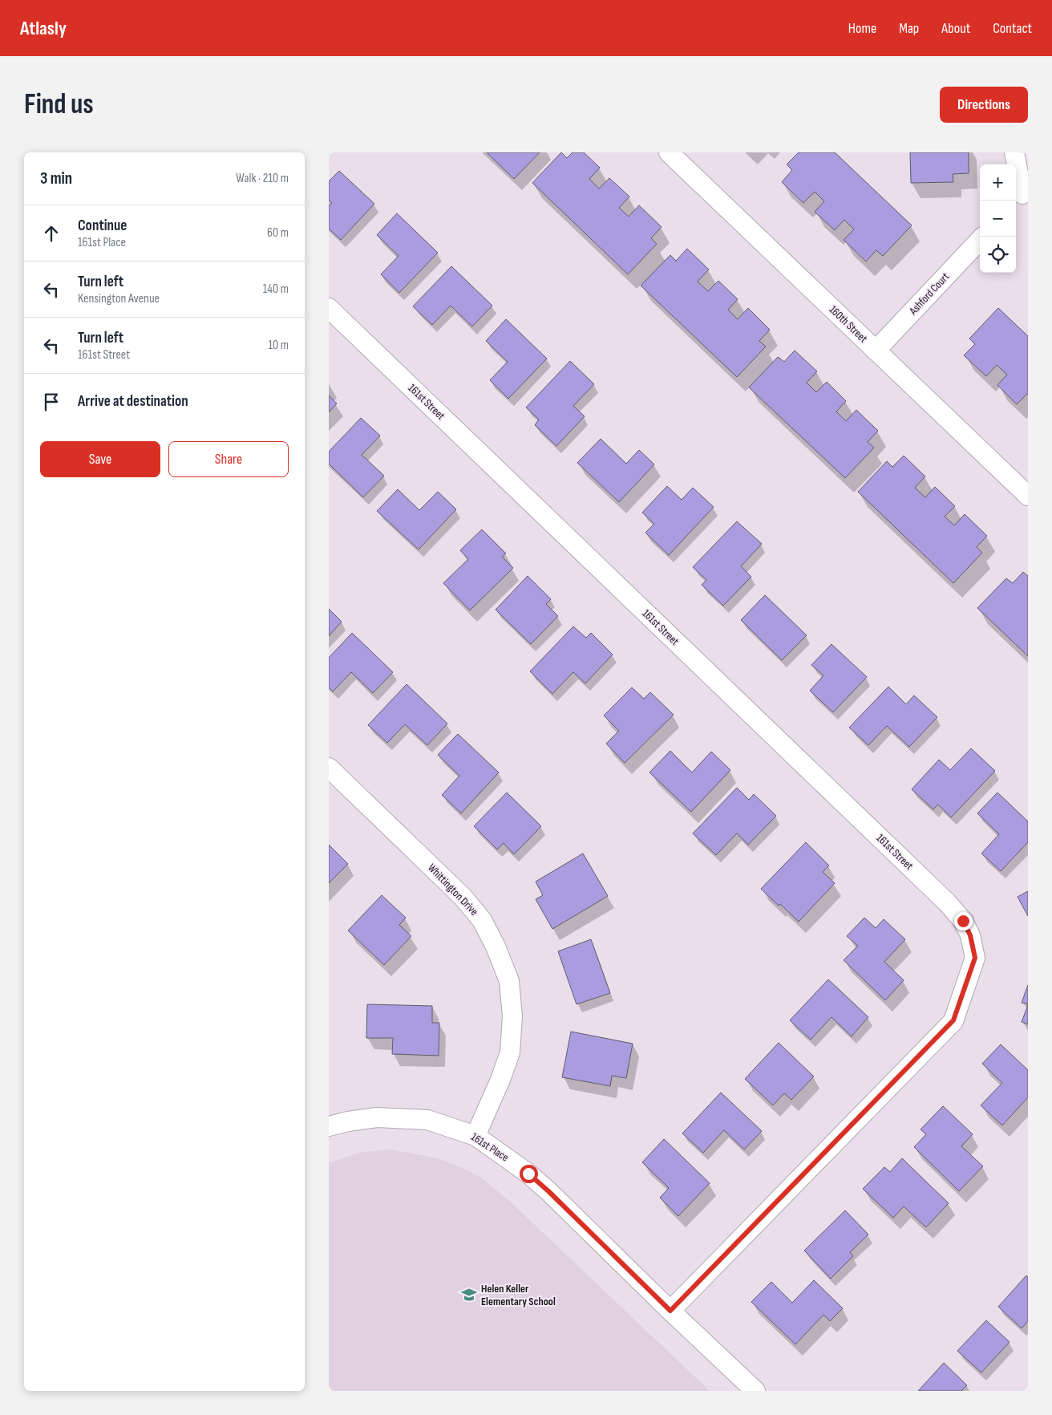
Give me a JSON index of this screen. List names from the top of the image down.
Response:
{
  "streets": {
    "street": [
      "Ashford Court",
      "160th Street",
      "161st Street",
      "Whittington Drive",
      "161st Place"
    ]
  },
  "crossings": [
    ["Ashford Court", "160th Street"],
    ["161st Street", "161st Place"],
    ["Whittington Drive", "161st Place"]
  ],
  "places": {
    "school or university": ["Helen Keller Elementary School"]
  },
  "page": {
    "header": "Atlasly",
    "nav": [
      "Home",
      "Map",
      "About",
      "Contact"
    ],
    "buttons": [
      "Directions",
      ["Save", "Share"]
    ],
    "title": "Find us",
    "heading": ["3 min", "Walk · 210 m"],
    "map_buttons": ["+", "−"],
    "list": [
      ["Continue", "161st Place", "60 m"],
      ["Turn left", "Kensington Avenue", "140 m"],
      ["Turn left", "161st Street", "10 m"],
      "Arrive at destination"
    ]
  }
}
